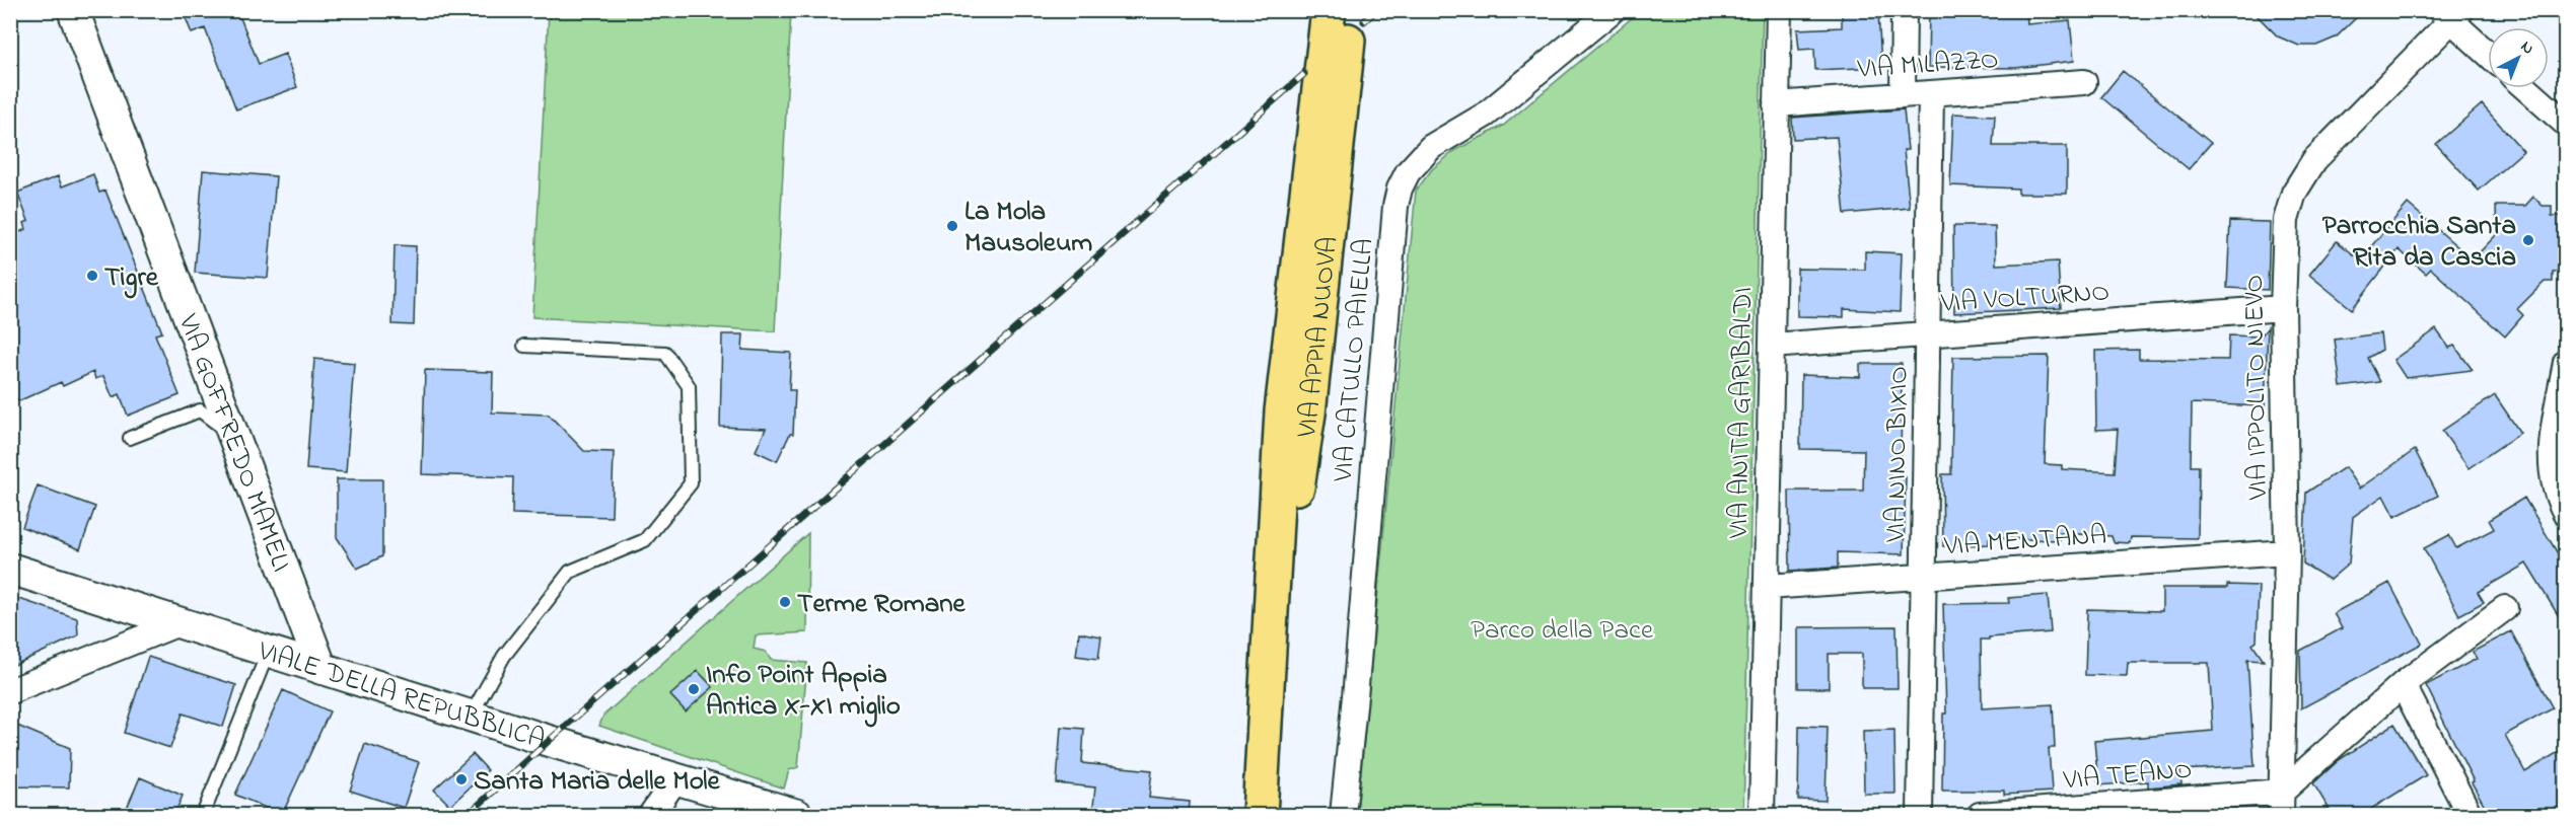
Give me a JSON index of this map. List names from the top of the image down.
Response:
{
  "streets": {
    "main road": ["VIA APPIA NUOVA"],
    "street": [
      "VIA MILAZZO",
      "VIA VOLTURNO",
      "VIA CATULLO PAIELLA",
      "VIA IPPOLITO NIEVO",
      "VIA ANITA GARIBALDI",
      "VIA GOFFREDO MAMELI",
      "VIA NINO BIXIO",
      "VIA MENTANA",
      "VIALE DELLA REPUBBLICA",
      "VIA TEANO"
    ]
  },
  "crossings": [
    ["VIA MILAZZO", "VIA ANITA GARIBALDI"],
    ["VIA MILAZZO", "VIA NINO BIXIO"],
    ["VIA VOLTURNO", "VIA IPPOLITO NIEVO"],
    ["VIA VOLTURNO", "VIA ANITA GARIBALDI"],
    ["VIA VOLTURNO", "VIA NINO BIXIO"],
    ["VIA IPPOLITO NIEVO", "VIA MENTANA"],
    ["VIA IPPOLITO NIEVO", "VIA TEANO"],
    ["VIA ANITA GARIBALDI", "VIA MENTANA"],
    ["VIA GOFFREDO MAMELI", "VIALE DELLA REPUBBLICA"],
    ["VIA NINO BIXIO", "VIA MENTANA"]
  ],
  "parks": ["Parco della Pace"],
  "places": [
    "La Mola Mausoleum",
    "Parrocchia Santa Rita da Cascia",
    "Tigre",
    "Terme Romane",
    "Info Point Appia Antica X-XI miglio",
    "Santa Maria delle Mole"
  ],
  "north": "top right"
}
